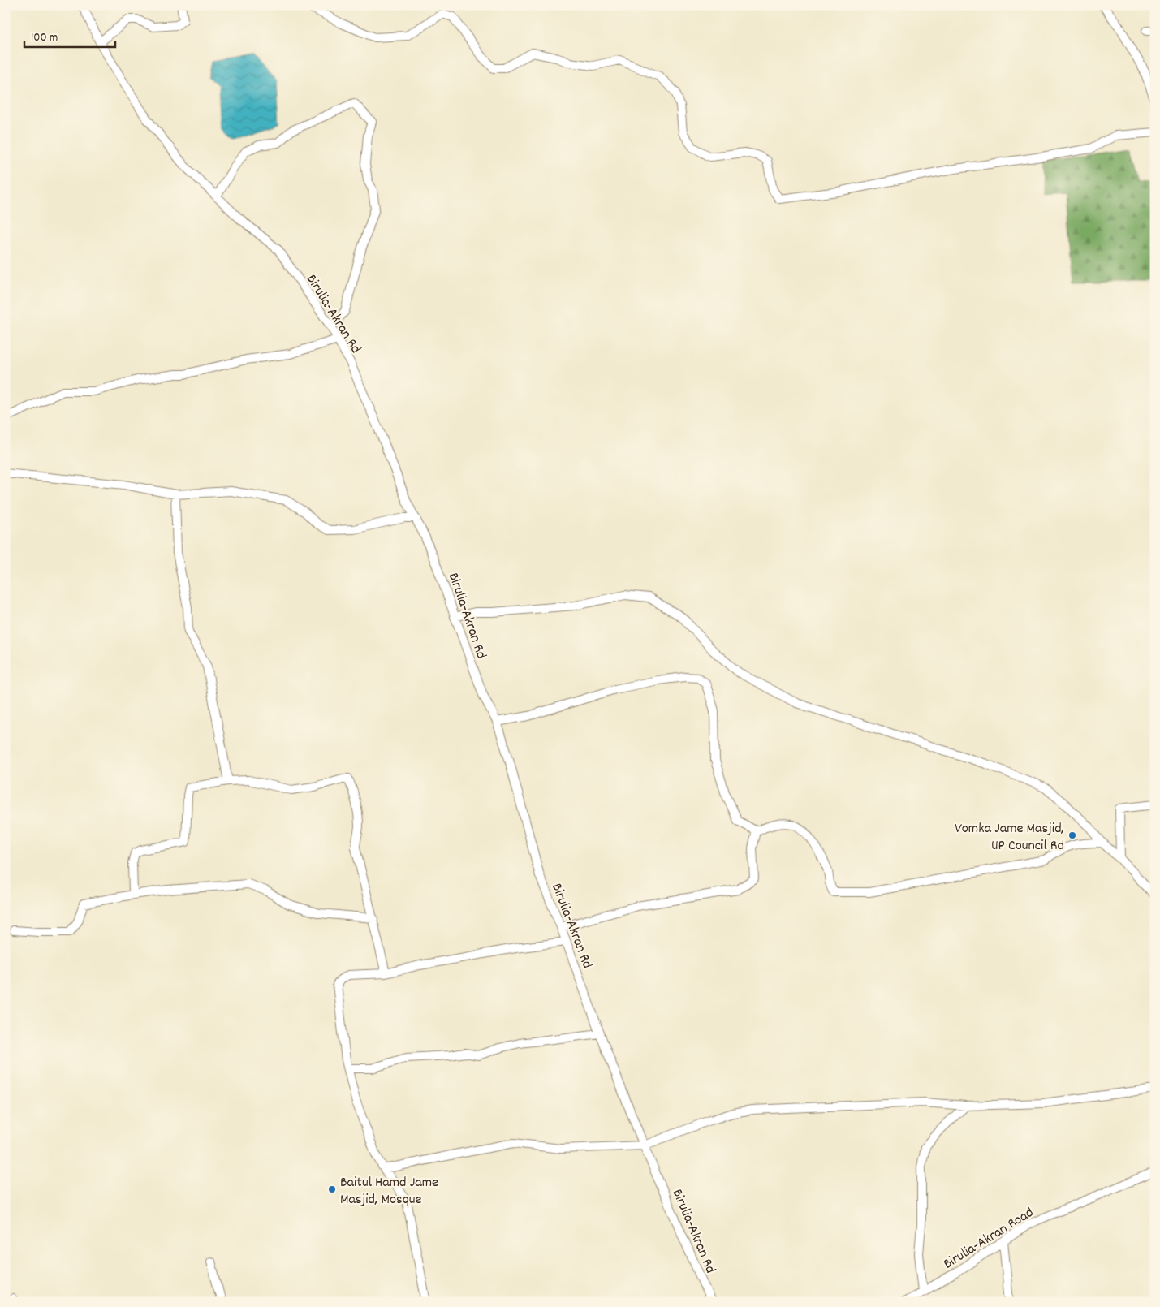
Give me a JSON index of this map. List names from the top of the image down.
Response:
{
  "streets": {
    "street": ["Birulia-Akran Rd", "Birulia-Akran Road"]
  },
  "places": ["Vomka Jame Masjid, UP Council Rd", "Baitul Hamd Jame Masjid, Mosque"],
  "scale_bar": "100 m"
}
